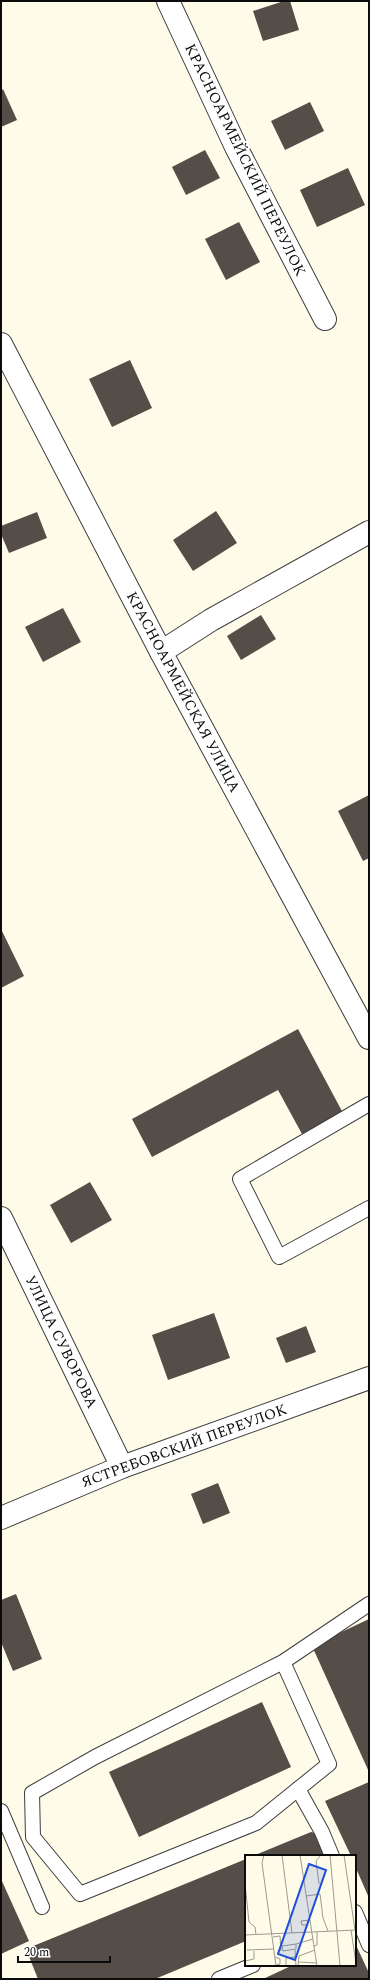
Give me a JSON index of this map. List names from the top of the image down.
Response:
{
  "streets": {
    "street": [
      "КРАСНОАРМЕЙСКИЙ ПЕРЕУЛОК",
      "КРАСНОАРМЕЙСКАЯ УЛИЦА",
      "УЛИЦА СУВОРОВА",
      "ЯСТРЕБОВСКИЙ ПЕРЕУЛОК"
    ]
  },
  "crossings": [
    ["УЛИЦА СУВОРОВА", "ЯСТРЕБОВСКИЙ ПЕРЕУЛОК"]
  ],
  "scale_bar": "20 m"
}
